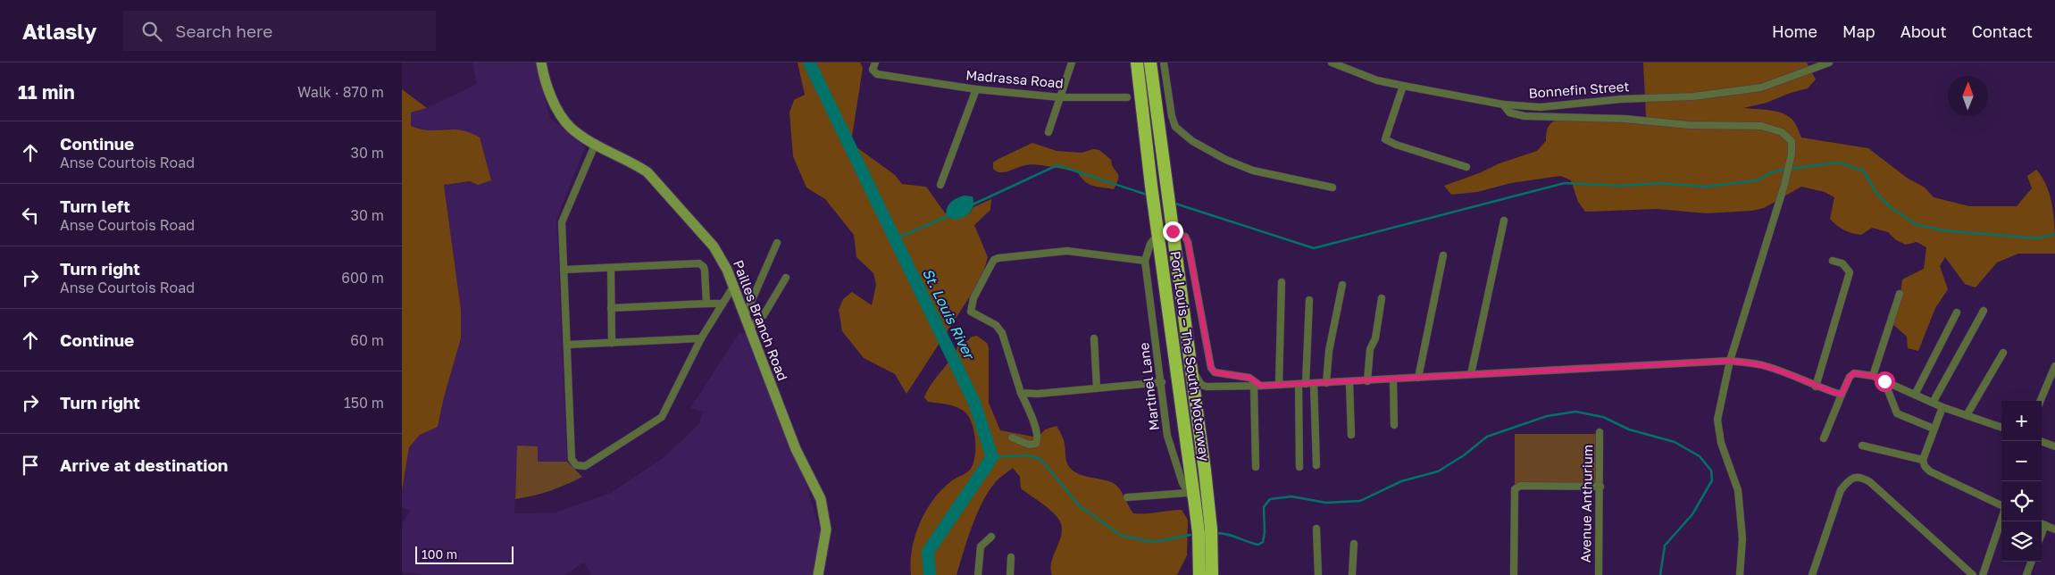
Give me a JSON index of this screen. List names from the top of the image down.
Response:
{
  "streets": {
    "highway": ["Port Louis – The South Motorway"],
    "main road": ["Pailles Branch Road"],
    "street": [
      "Madrassa Road",
      "Bonnefin Street",
      "Martinel Lane",
      "Avenue Anthurium"
    ]
  },
  "crossings": [
    ["Port Louis – The South Motorway", "Martinel Lane"]
  ],
  "water": ["St. Louis River"],
  "scale_bar": "100 m",
  "north": "top",
  "page": {
    "header": "Atlasly",
    "search": "Search here",
    "nav": [
      "Home",
      "Map",
      "About",
      "Contact"
    ],
    "heading": ["11 min", "Walk · 870 m"],
    "list": [
      ["Continue", "Anse Courtois Road", "30 m"],
      ["Turn left", "Anse Courtois Road", "30 m"],
      ["Turn right", "Anse Courtois Road", "600 m"],
      ["Continue", "60 m"],
      ["Turn right", "150 m"],
      "Arrive at destination"
    ],
    "map_buttons": ["+", "−"],
    "scale": "100 m"
  }
}
